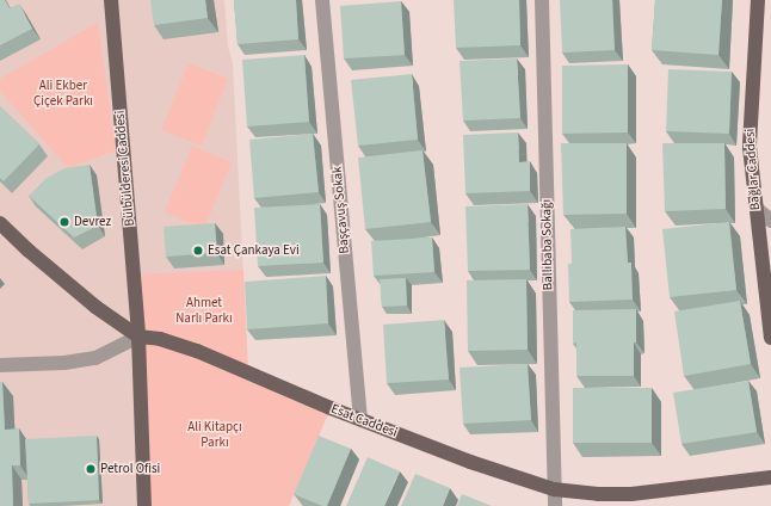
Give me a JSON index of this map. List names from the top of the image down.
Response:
{
  "streets": {
    "main road": ["Bülbülderesi Caddesi", "Bağlar Caddesi", "Esat Caddesi"],
    "street": ["Başçavuş Sokak", "Ballıbaba Sokağı"]
  },
  "crossings": [
    ["Bülbülderesi Caddesi", "Esat Caddesi"],
    ["Başçavuş Sokak", "Esat Caddesi"],
    ["Ballıbaba Sokağı", "Esat Caddesi"]
  ],
  "parks": ["Ali Ekber Çiçek Parkı", "Ahmet Narlı Parkı", "Ali Kitapçı Parkı"],
  "places": ["Devrez", "Esat Çankaya Evi", "Petrol Ofisi"]
}
